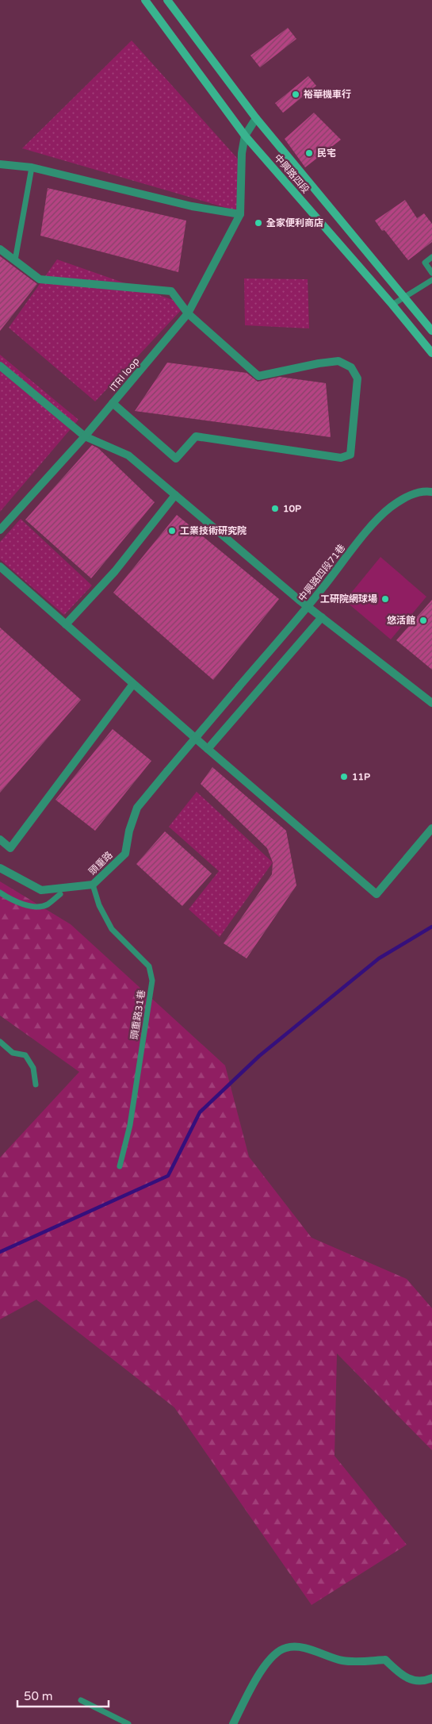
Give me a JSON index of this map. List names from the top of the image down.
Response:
{
  "streets": {
    "main road": ["中興路四段"],
    "street": ["ITRI loop", "中興路四段71巷", "頭重路"],
    "lane": ["頭重路31巷"]
  },
  "crossings": [
    ["中興路四段", "ITRI loop"],
    ["中興路四段71巷", "頭重路"],
    ["頭重路", "頭重路31巷"]
  ],
  "places": [
    "裕華機車行",
    "民宅",
    "全家便利商店",
    "10P",
    "工業技術研究院",
    "工研院網球場",
    "悠活館",
    "11P"
  ],
  "scale_bar": "50 m"
}
